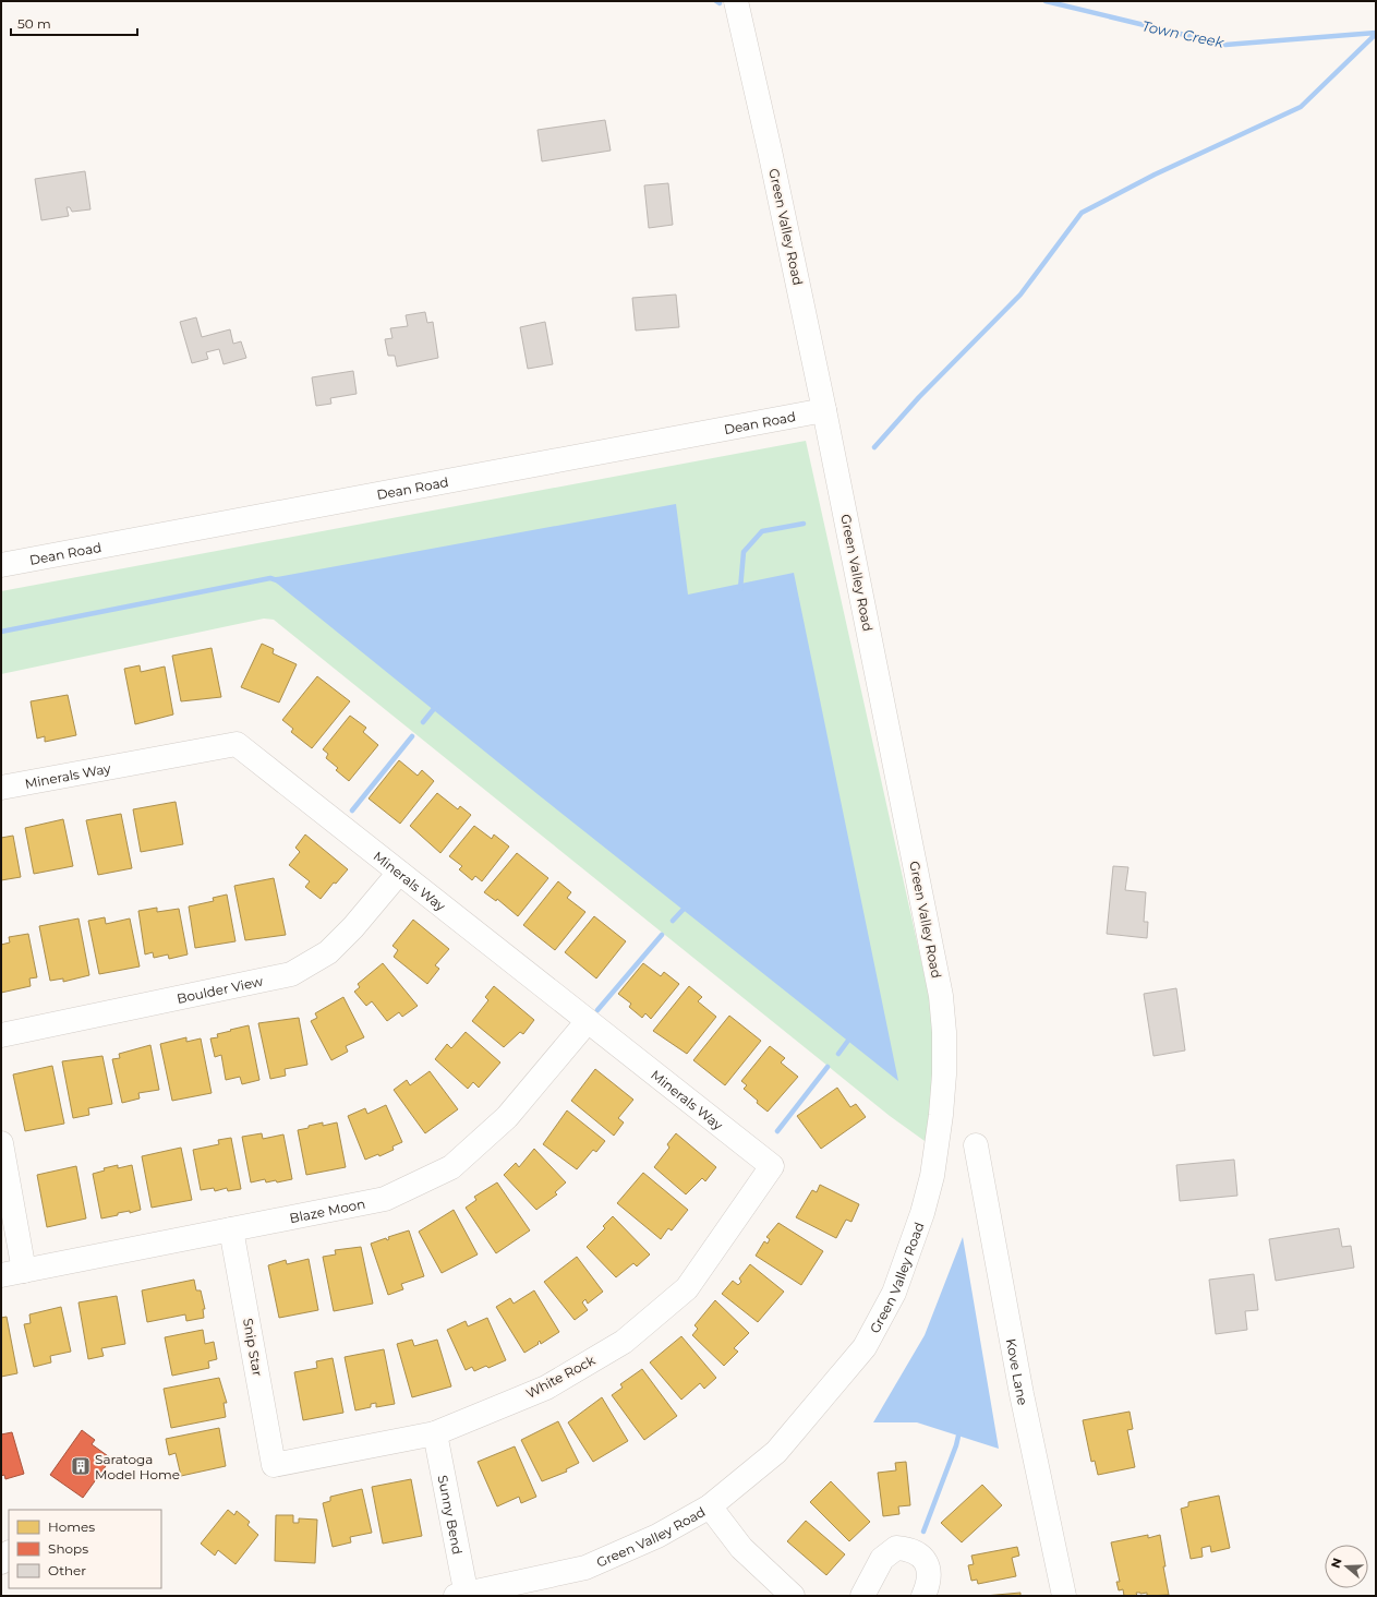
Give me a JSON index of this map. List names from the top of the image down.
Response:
{
  "streets": {
    "street": [
      "Green Valley Road",
      "Dean Road",
      "Minerals Way",
      "Boulder View",
      "Blaze Moon",
      "Snip Star",
      "Kove Lane",
      "White Rock",
      "Sunny Bend"
    ]
  },
  "crossings": [
    ["Green Valley Road", "Dean Road"],
    ["Green Valley Road", "Sunny Bend"],
    ["Minerals Way", "Boulder View"],
    ["Minerals Way", "Blaze Moon"],
    ["Minerals Way", "White Rock"],
    ["Blaze Moon", "Snip Star"],
    ["Snip Star", "White Rock"],
    ["White Rock", "Sunny Bend"]
  ],
  "water": ["Town Creek"],
  "places": {
    "building": ["Saratoga Model Home"]
  },
  "legend": ["Homes", "Shops", "Other"],
  "scale_bar": "50 m",
  "north": "left"
}
